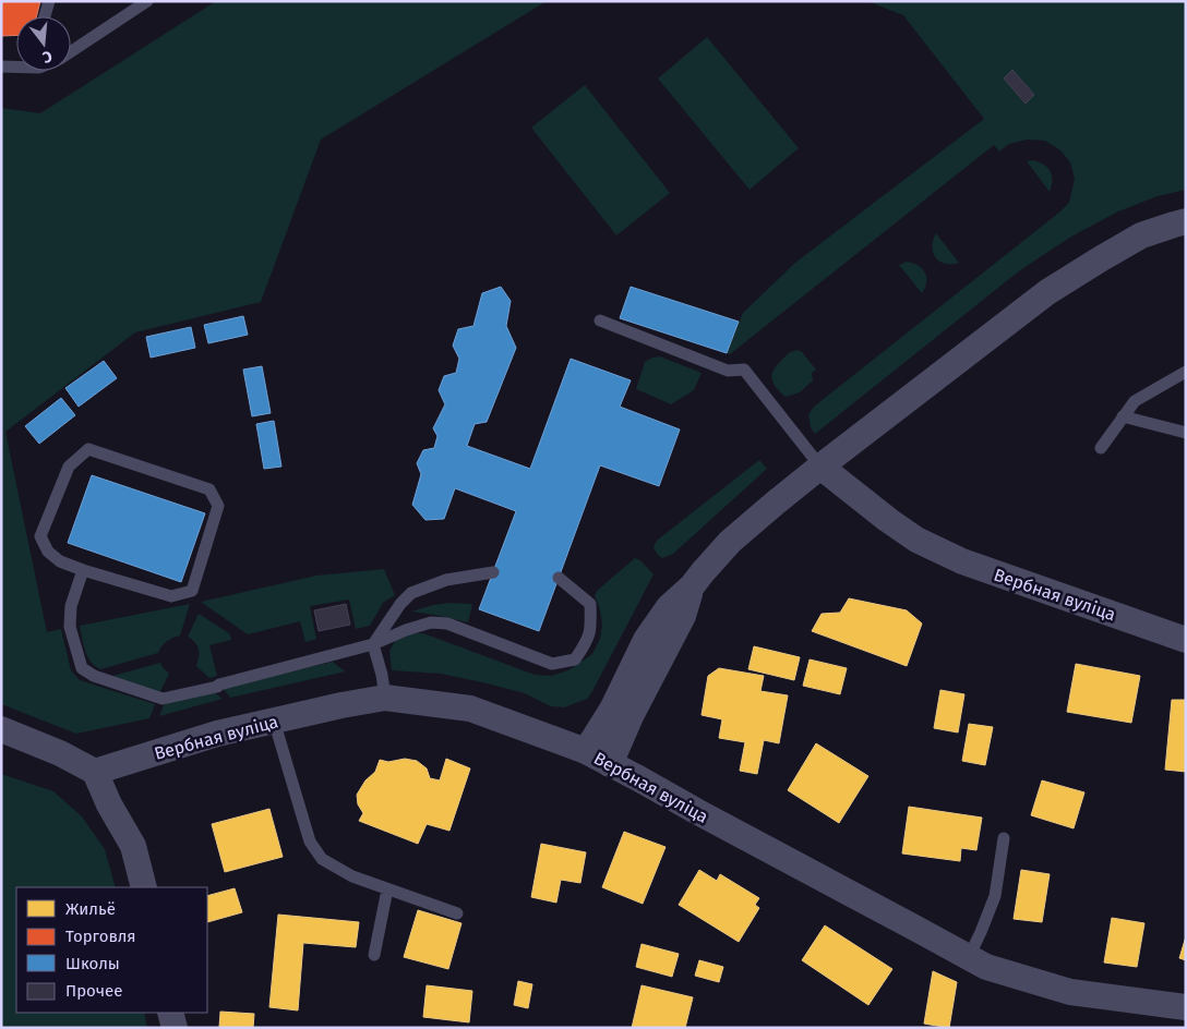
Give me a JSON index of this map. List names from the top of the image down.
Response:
{
  "streets": {
    "street": ["Вербная вуліца"]
  },
  "legend": [
    "Жильё",
    "Торговля",
    "Школы",
    "Прочее"
  ],
  "north": "bottom"
}
